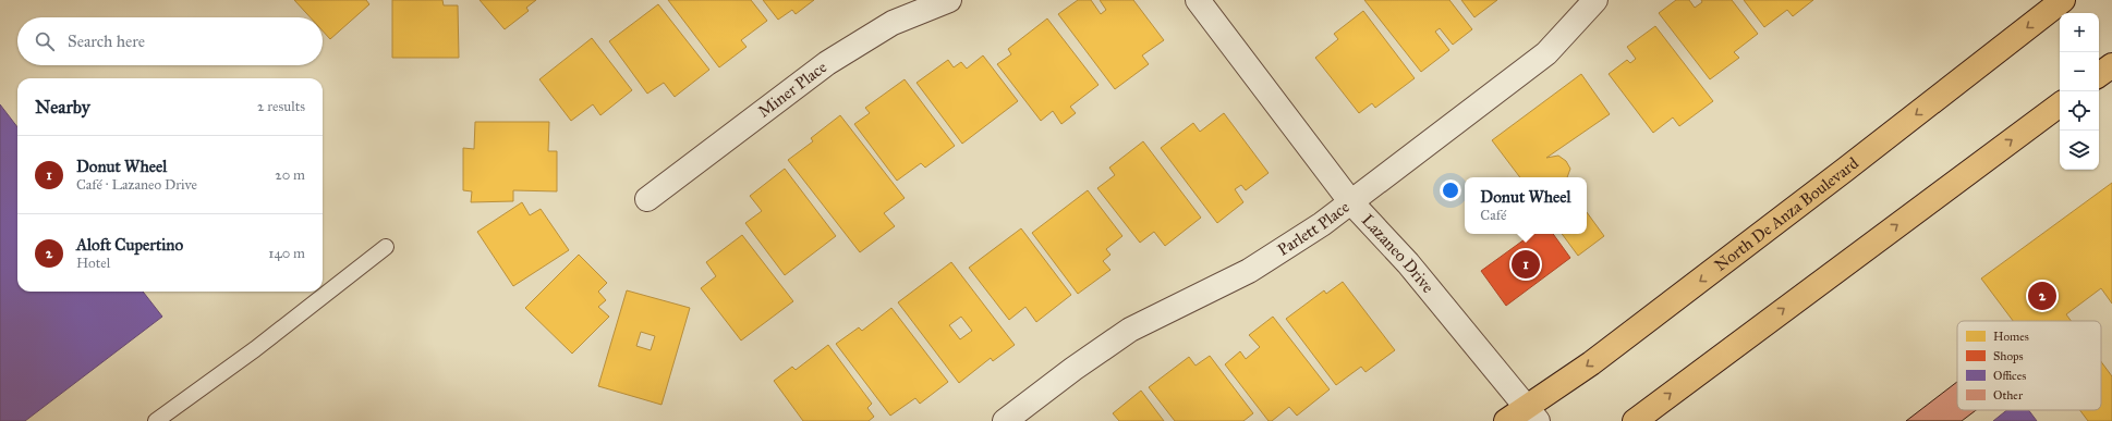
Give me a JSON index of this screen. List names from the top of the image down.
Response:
{
  "streets": {
    "main road": ["North De Anza Boulevard"],
    "street": ["Miner Place", "Parlett Place", "Lazaneo Drive"]
  },
  "crossings": [
    ["North De Anza Boulevard", "Lazaneo Drive"],
    ["Parlett Place", "Lazaneo Drive"]
  ],
  "legend": [
    "Homes",
    "Shops",
    "Offices",
    "Other"
  ],
  "page": {
    "map_buttons": ["+", "−"],
    "search": "Search here",
    "heading": ["Nearby", "2 results"],
    "list": [
      {
        "mark": "1",
        "name": "Donut Wheel",
        "note": "Café · Lazaneo Drive",
        "value": "20 m"
      },
      {
        "mark": "2",
        "name": "Aloft Cupertino",
        "note": "Hotel",
        "value": "140 m"
      }
    ],
    "popup": ["Donut Wheel", "Café"],
    "pins": ["1", "2"]
  }
}
